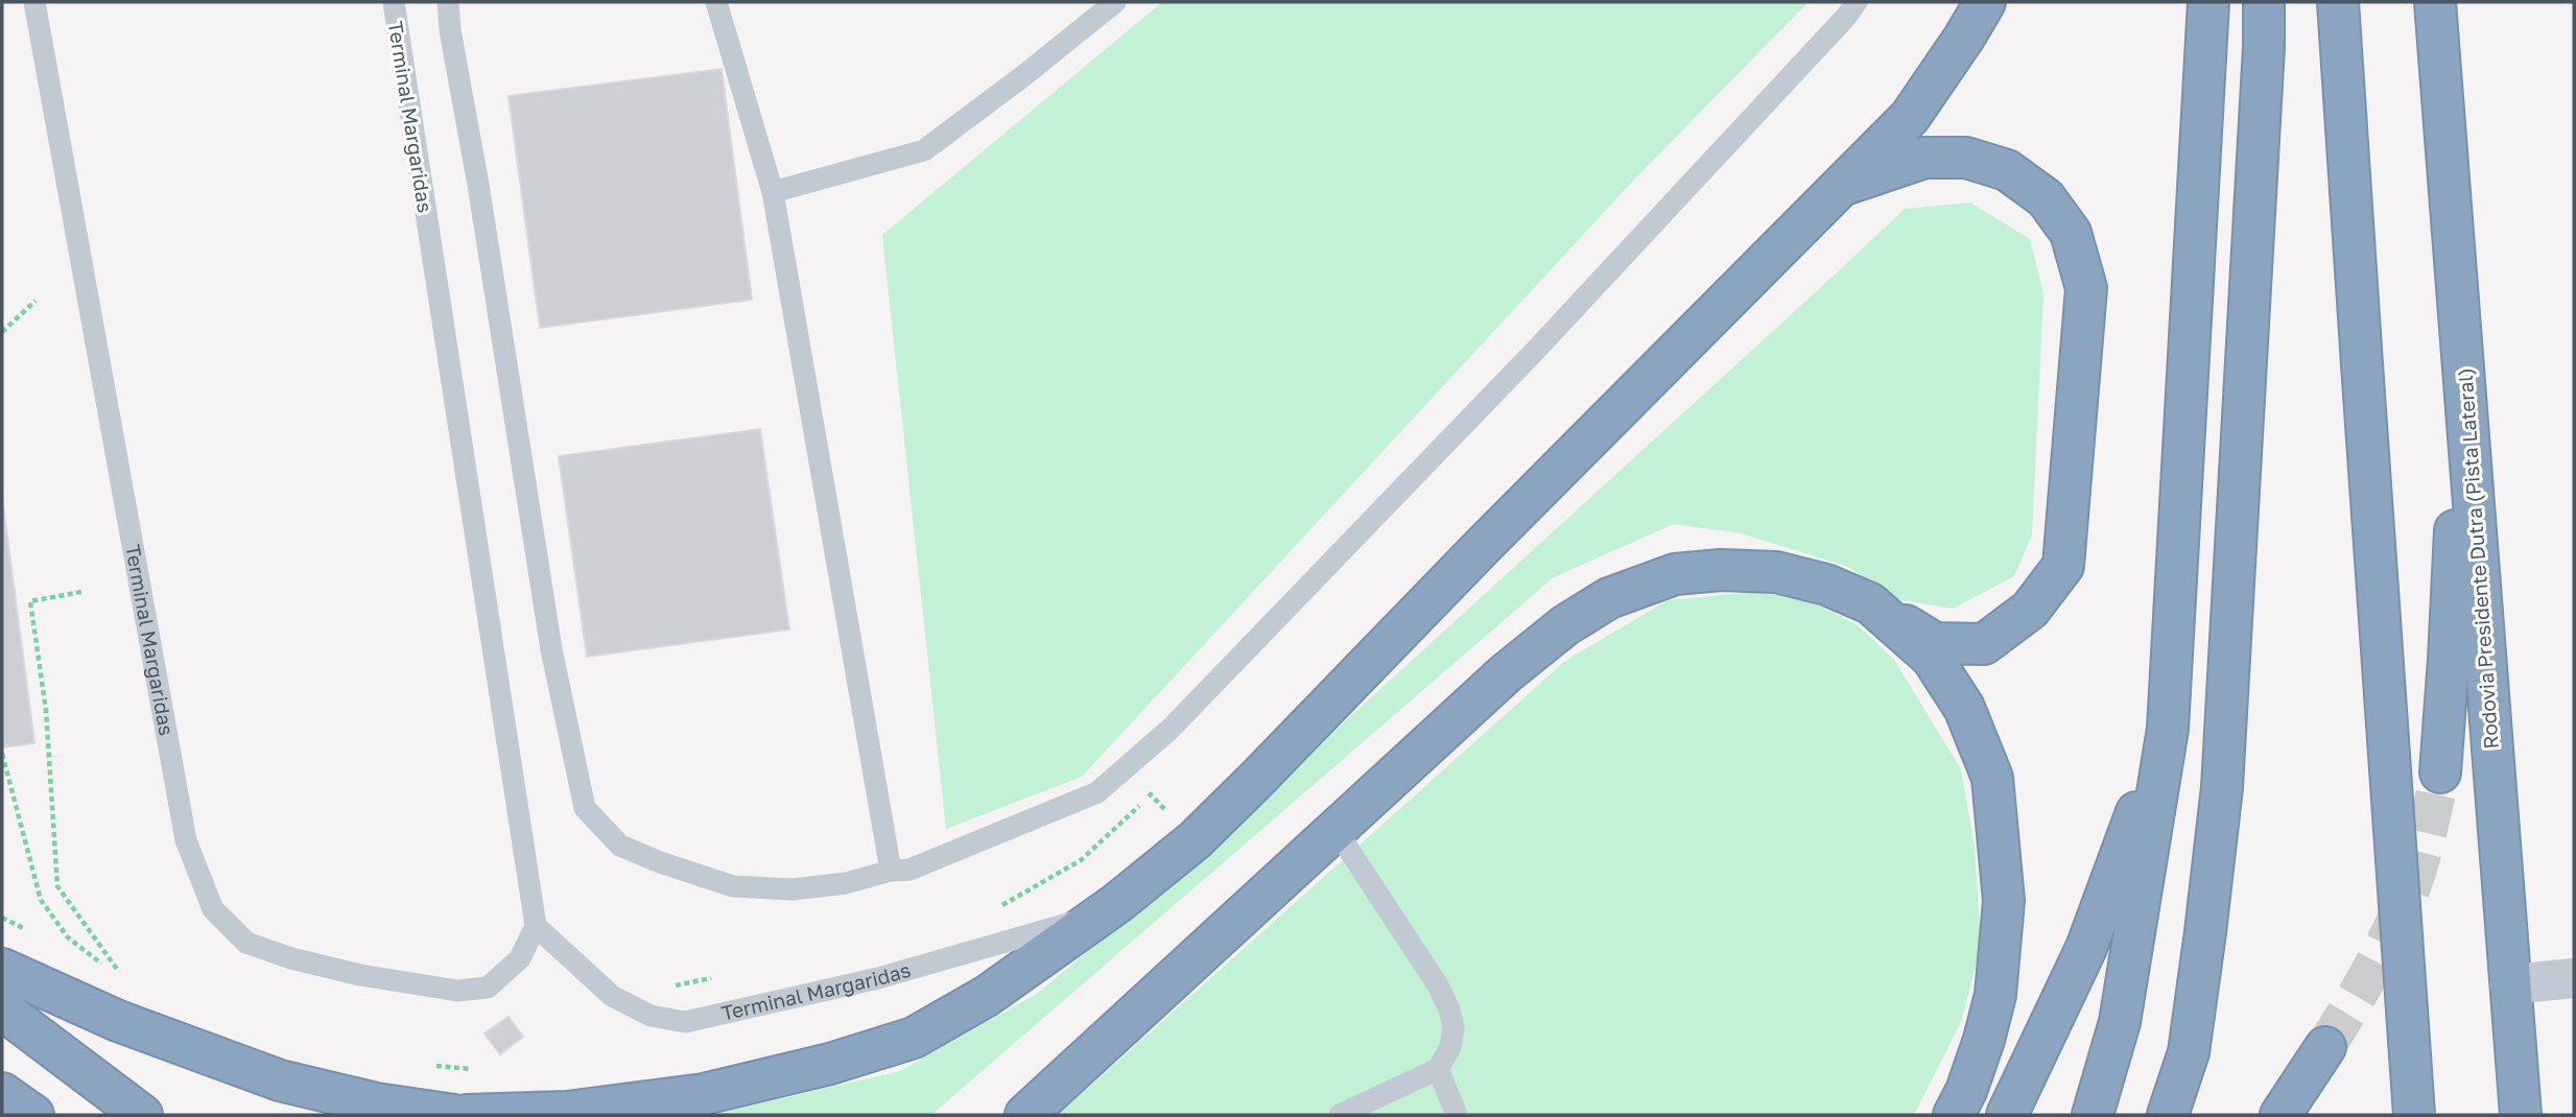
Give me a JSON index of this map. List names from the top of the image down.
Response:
{
  "streets": {
    "highway": ["Rodovia Presidente Dutra (Pista Lateral)"],
    "lane": ["Terminal Margaridas"]
  }
}
